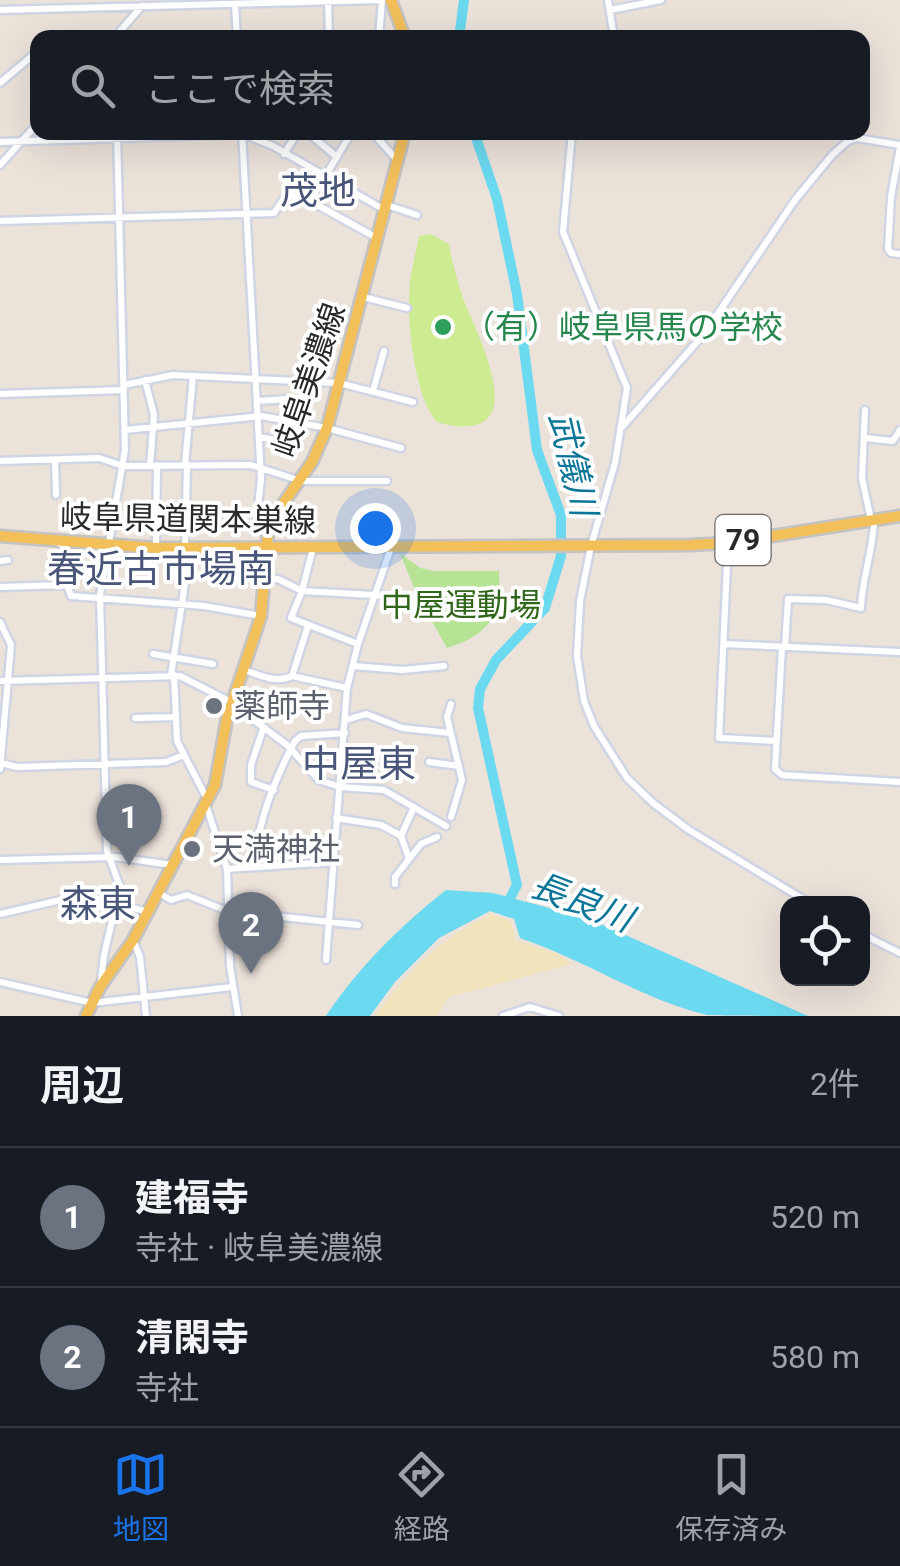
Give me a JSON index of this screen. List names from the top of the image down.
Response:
{
  "streets": {
    "main road": ["岐阜美濃線", "岐阜県道関本巣線", "79"]
  },
  "crossings": [
    ["岐阜美濃線", "岐阜県道関本巣線"],
    ["岐阜県道関本巣線", "79"]
  ],
  "districts": [
    "茂地",
    "春近古市場南",
    "中屋東",
    "森東"
  ],
  "water": ["武儀川", "長良川"],
  "parks": ["中屋運動場"],
  "places": ["（有）岐阜県馬の学校", "薬師寺", "天満神社"],
  "page": {
    "search": "ここで検索",
    "pins": ["1", "2"],
    "heading": ["周辺", "2件"],
    "list": [
      {
        "mark": "1",
        "name": "建福寺",
        "note": "寺社 · 岐阜美濃線",
        "value": "520 m"
      },
      {
        "mark": "2",
        "name": "清閑寺",
        "note": "寺社",
        "value": "580 m"
      }
    ],
    "nav": ["地図", "経路", "保存済み"]
  }
}
